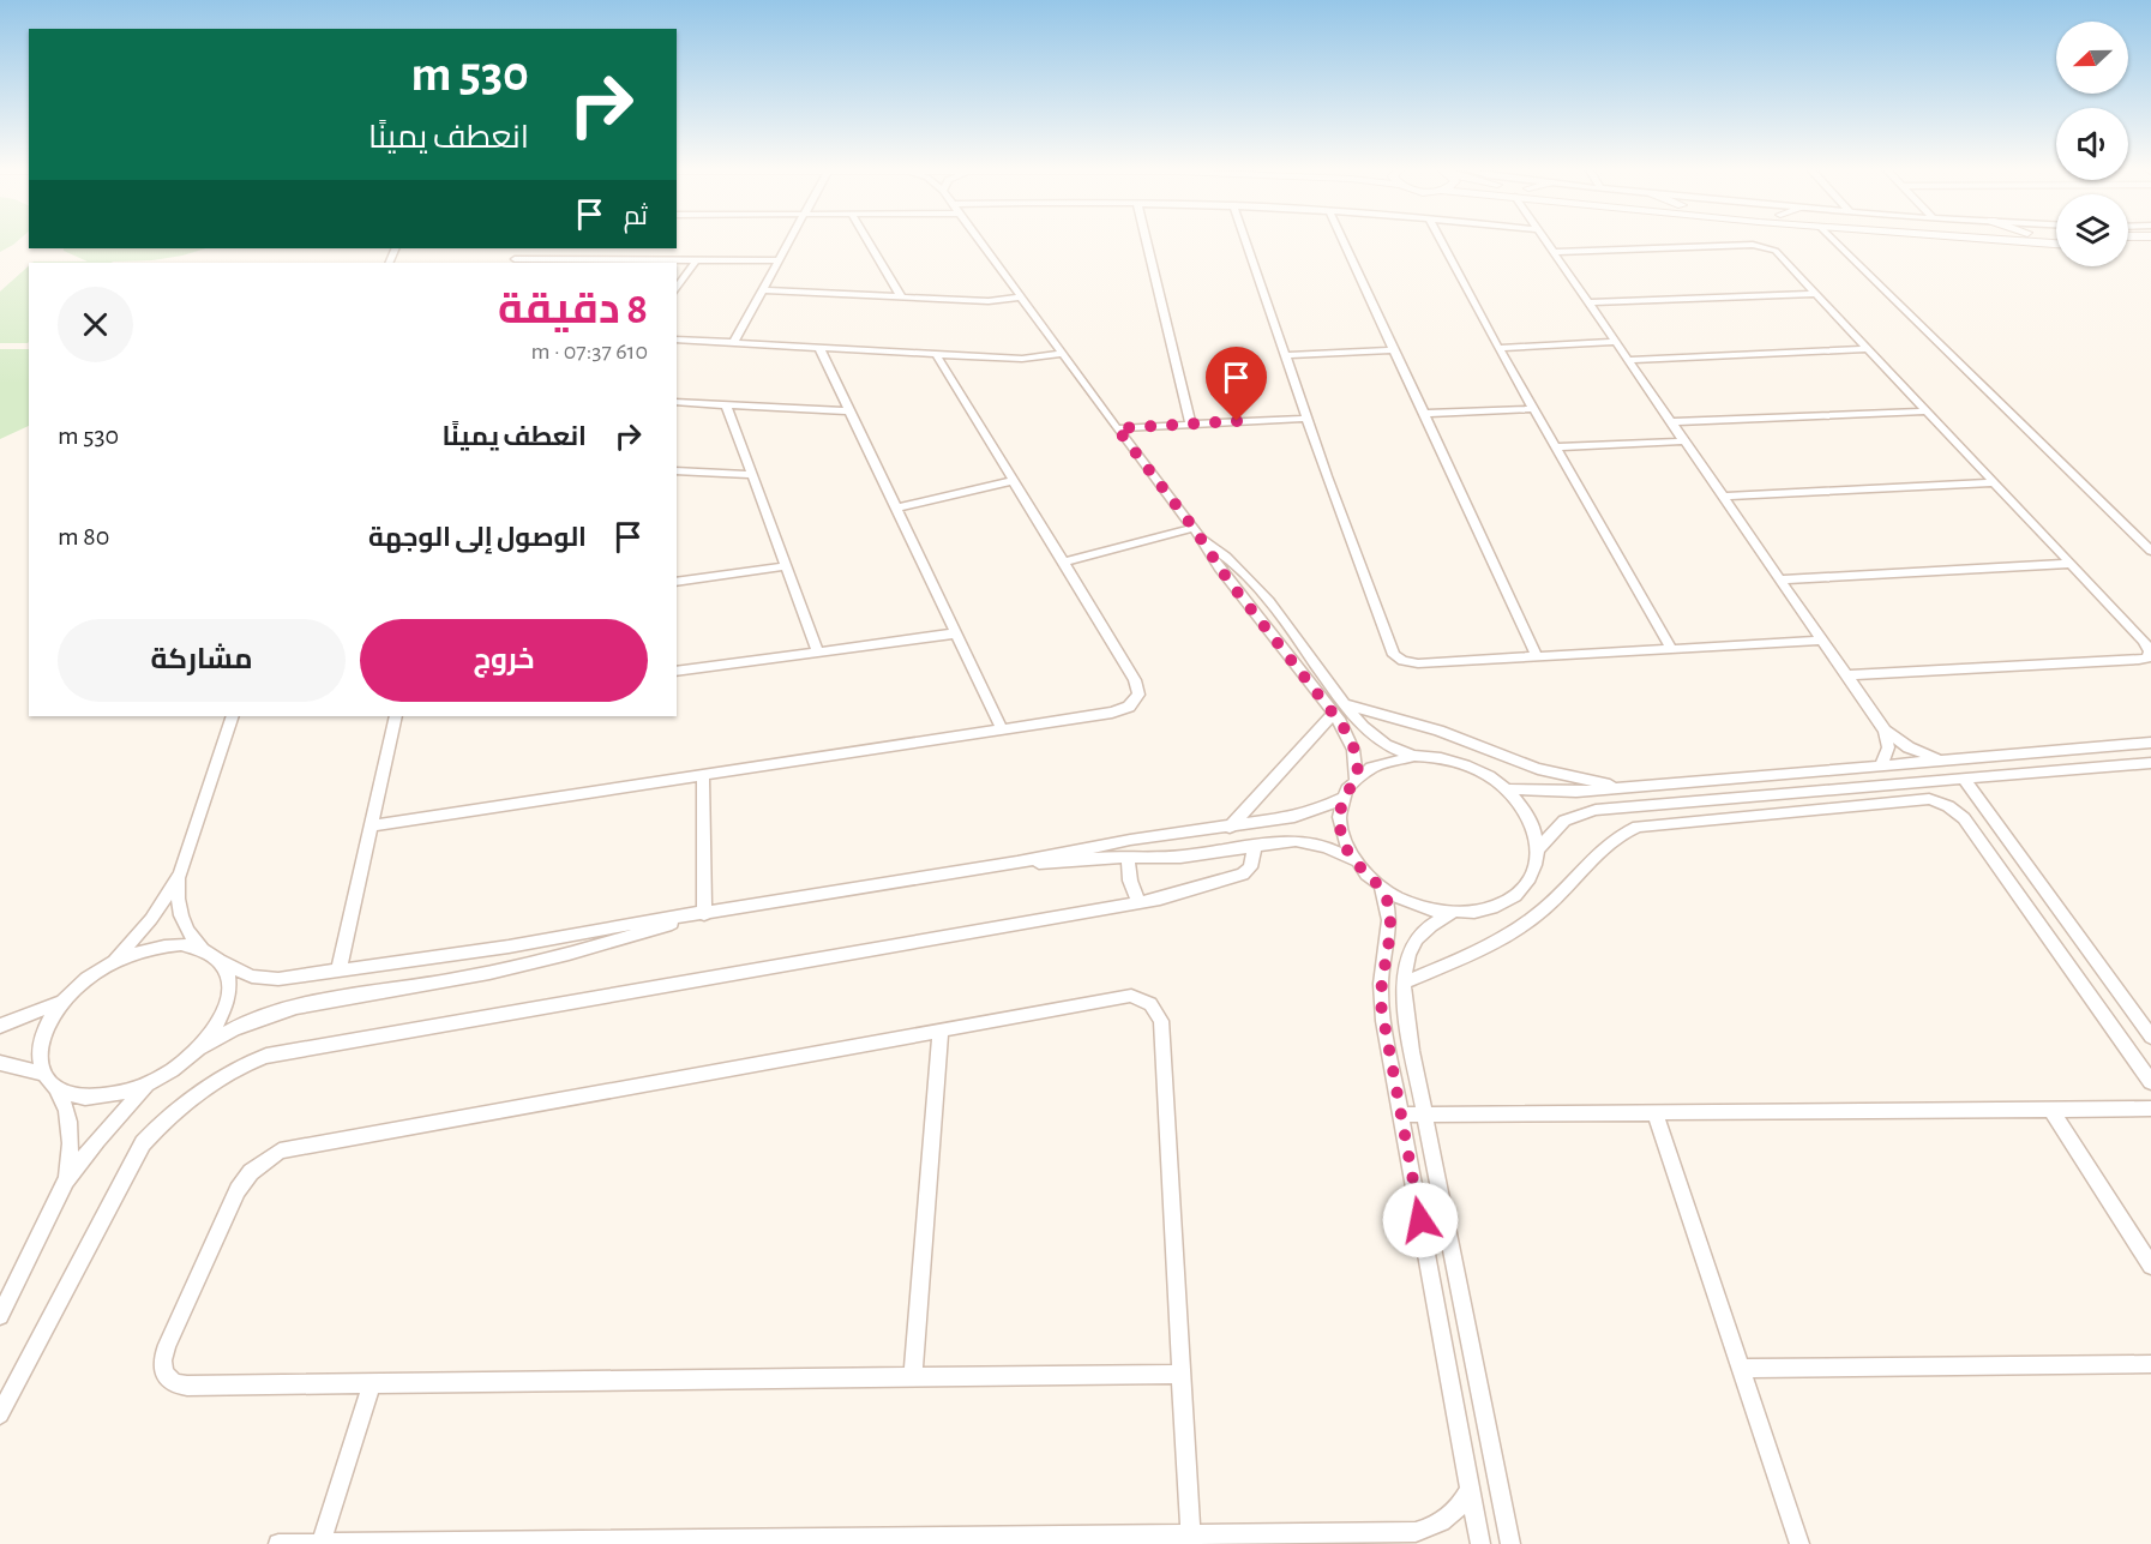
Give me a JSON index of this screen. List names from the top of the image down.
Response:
{
  "north": "left",
  "page": {
    "turn": ["530 m", "انعطف يمينًا"],
    "then": "ثم",
    "heading": ["8 دقيقة", "610 m · 07:37"],
    "list": [
      {
        "name": "انعطف يمينًا",
        "value": "530 m"
      },
      {
        "name": "الوصول إلى الوجهة",
        "value": "80 m"
      }
    ],
    "buttons": ["خروج", "مشاركة"]
  }
}
